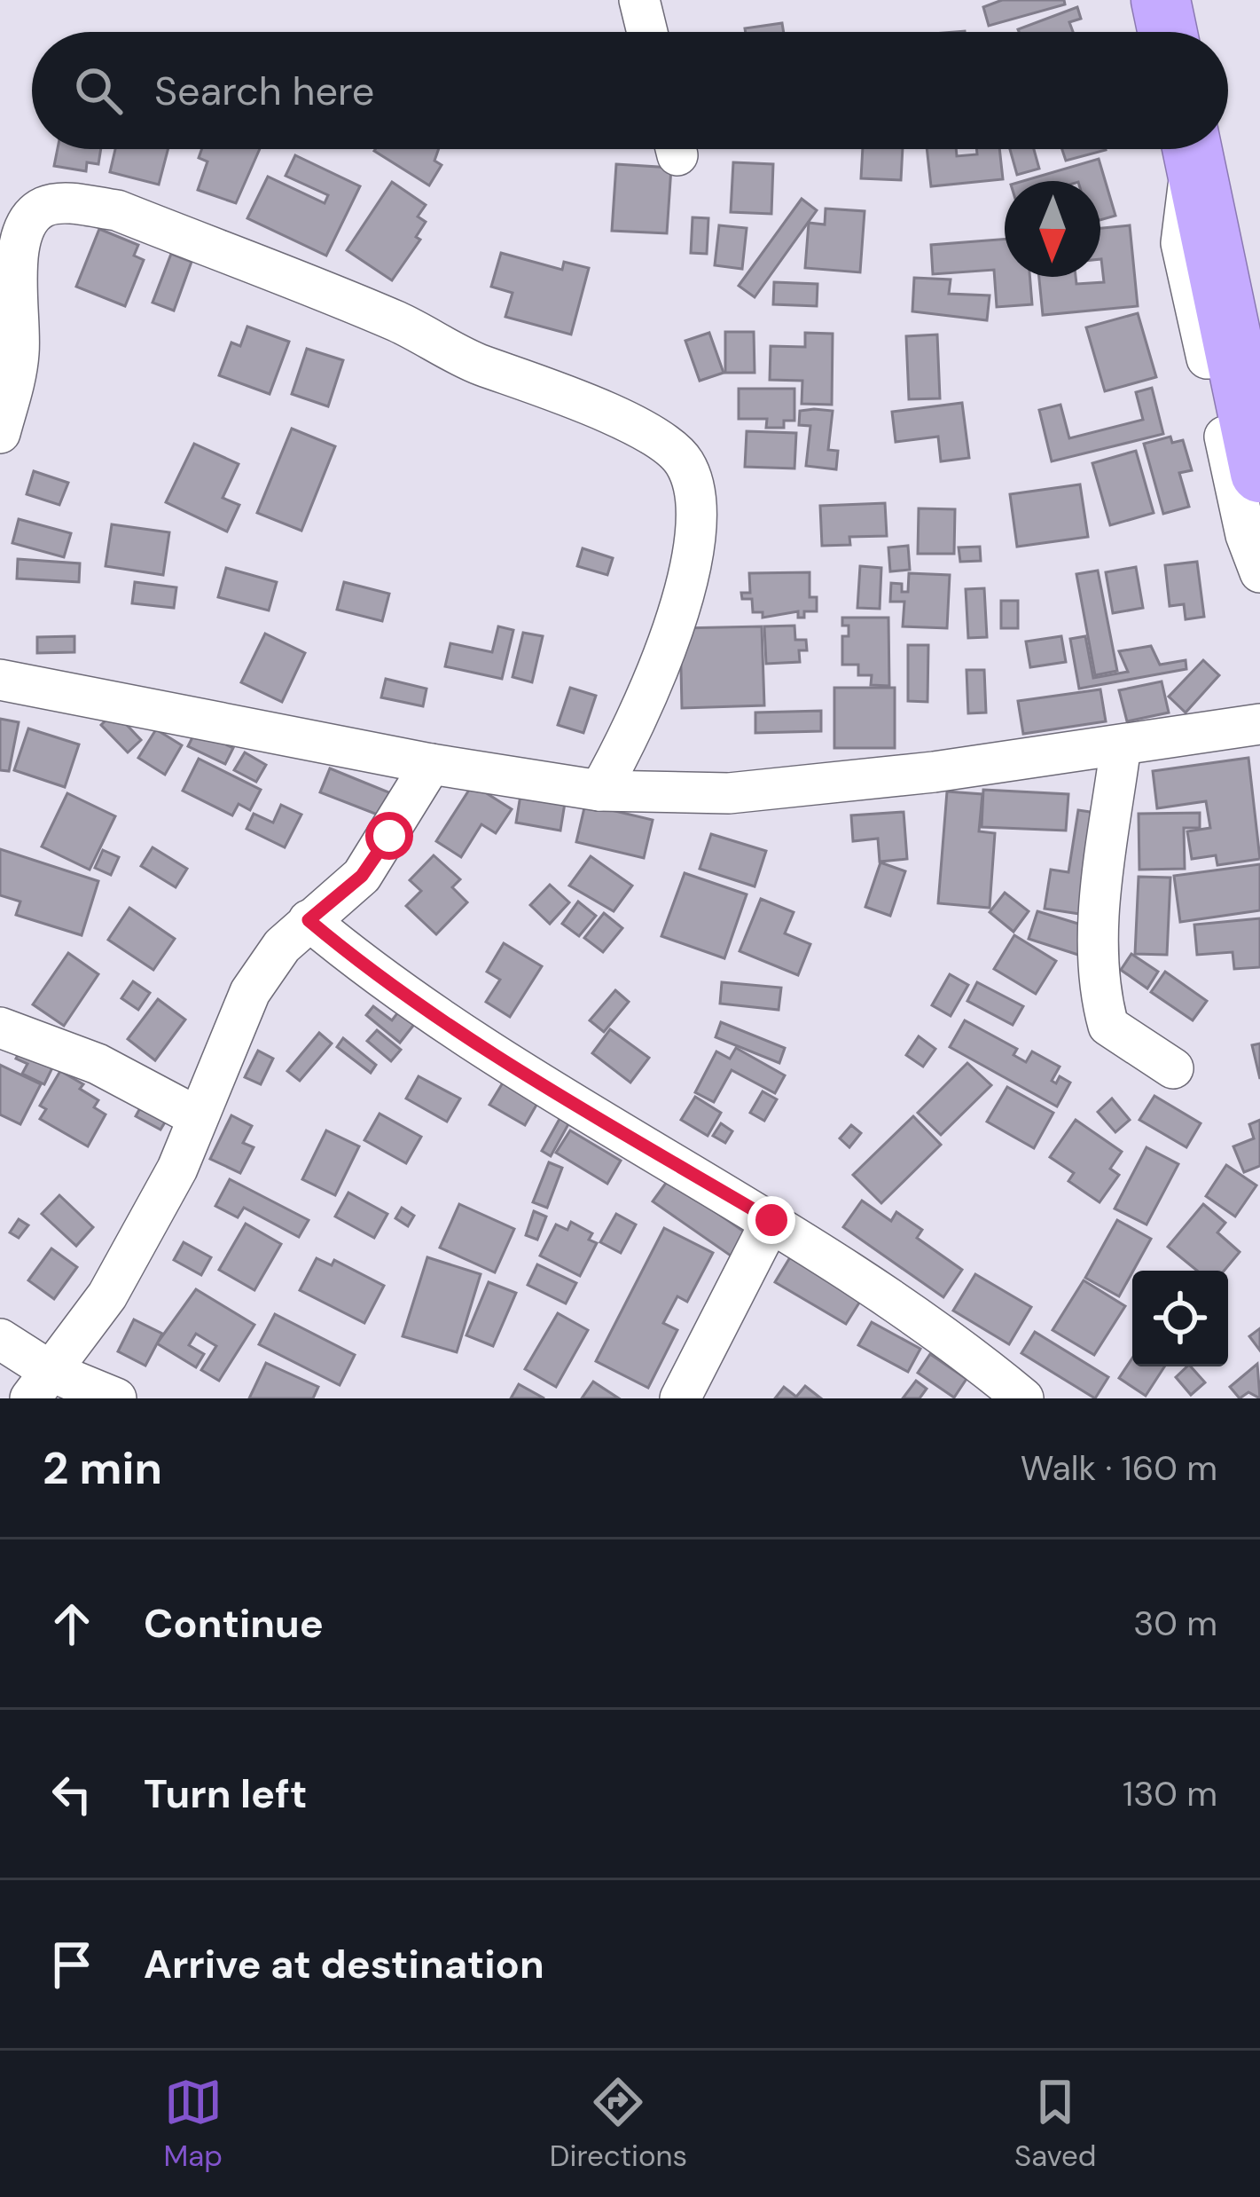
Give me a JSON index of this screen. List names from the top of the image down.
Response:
{
  "north": "bottom",
  "page": {
    "search": "Search here",
    "heading": ["2 min", "Walk · 160 m"],
    "list": [
      ["Continue", "30 m"],
      ["Turn left", "130 m"],
      "Arrive at destination"
    ],
    "nav": ["Map", "Directions", "Saved"]
  }
}
